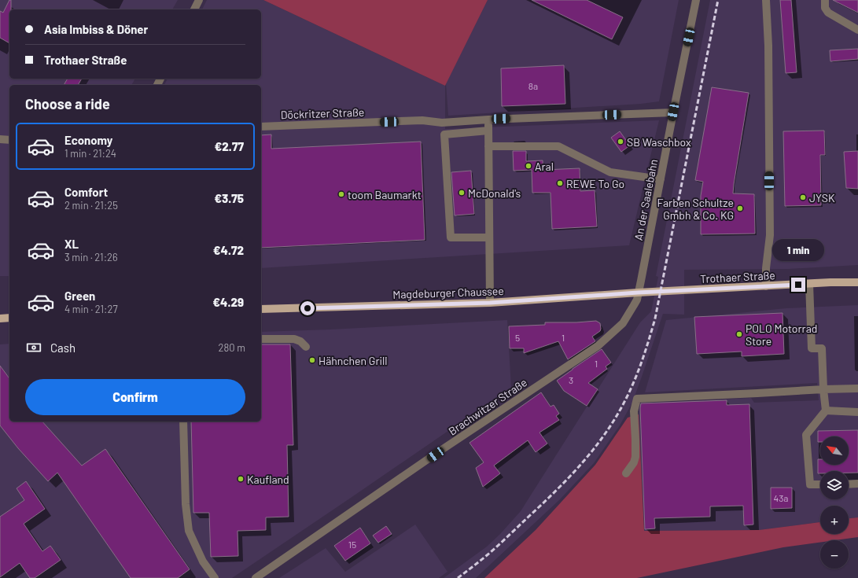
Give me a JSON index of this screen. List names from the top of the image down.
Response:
{
  "streets": {
    "main road": ["Trothaer Straße", "Magdeburger Chaussee"],
    "street": ["Döckritzer Straße", "An der Saalebahn", "Brachwitzer Straße"]
  },
  "crossings": [
    ["Döckritzer Straße", "An der Saalebahn"],
    ["An der Saalebahn", "Trothaer Straße"],
    ["An der Saalebahn", "Magdeburger Chaussee"],
    ["An der Saalebahn", "Brachwitzer Straße"],
    ["Trothaer Straße", "Magdeburger Chaussee"],
    ["Trothaer Straße", "Brachwitzer Straße"],
    ["Magdeburger Chaussee", "Brachwitzer Straße"]
  ],
  "places": [
    "SB Waschbox",
    "Aral",
    "REWE To Go",
    "McDonald's",
    "toom Baumarkt",
    "JYSK",
    "Farben Schultze Gmbh & Co. KG",
    "POLO Motorrad Store",
    "Hähnchen Grill",
    "Kaufland"
  ],
  "house_numbers": [
    "8a",
    "5",
    "1",
    "1",
    "3",
    "43a",
    "15"
  ],
  "north": "top left",
  "page": {
    "banner": ["Asia Imbiss & Döner", "Trothaer Straße"],
    "heading": "Choose a ride",
    "list": [
      {
        "name": "Economy",
        "note": "1 min · 21:24",
        "value": "€2.77"
      },
      {
        "name": "Comfort",
        "note": "2 min · 21:25",
        "value": "€3.75"
      },
      {
        "name": "XL",
        "note": "3 min · 21:26",
        "value": "€4.72"
      },
      {
        "name": "Green",
        "note": "4 min · 21:27",
        "value": "€4.29"
      }
    ],
    "bubble": "1 min",
    "pay": ["Cash", "280 m"],
    "buttons": "Confirm",
    "map_buttons": ["+", "−"]
  }
}
